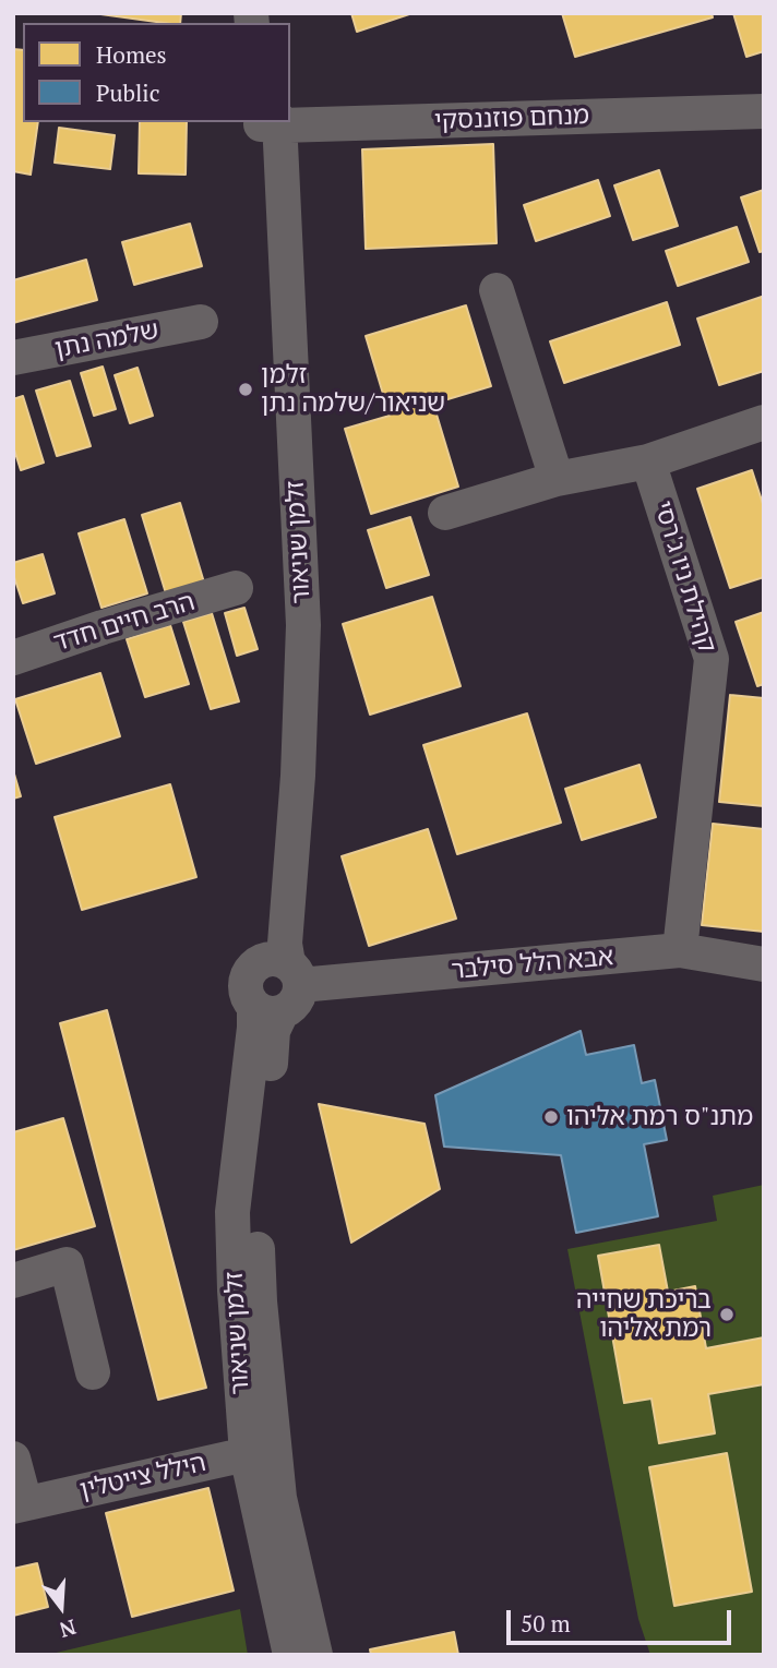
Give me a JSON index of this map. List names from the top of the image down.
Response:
{
  "streets": {
    "street": [
      "מנחם פוזננסקי",
      "שלמה נתן",
      "זלמן שניאור",
      "קהילת ניו ג'רסי",
      "הרב חיים חדד",
      "אבא הלל סילבר",
      "הילל צייטלין"
    ]
  },
  "crossings": [
    ["זלמן שניאור", "אבא הלל סילבר"],
    ["זלמן שניאור", "הילל צייטלין"],
    ["קהילת ניו ג'רסי", "אבא הלל סילבר"]
  ],
  "places": ["זלמן שניאור/שלמה נתן", "מתנ\"ס רמת אליהו", "בריכת שחייה רמת אליהו"],
  "legend": ["Homes", "Public"],
  "scale_bar": "50 m",
  "north": "bottom"
}
